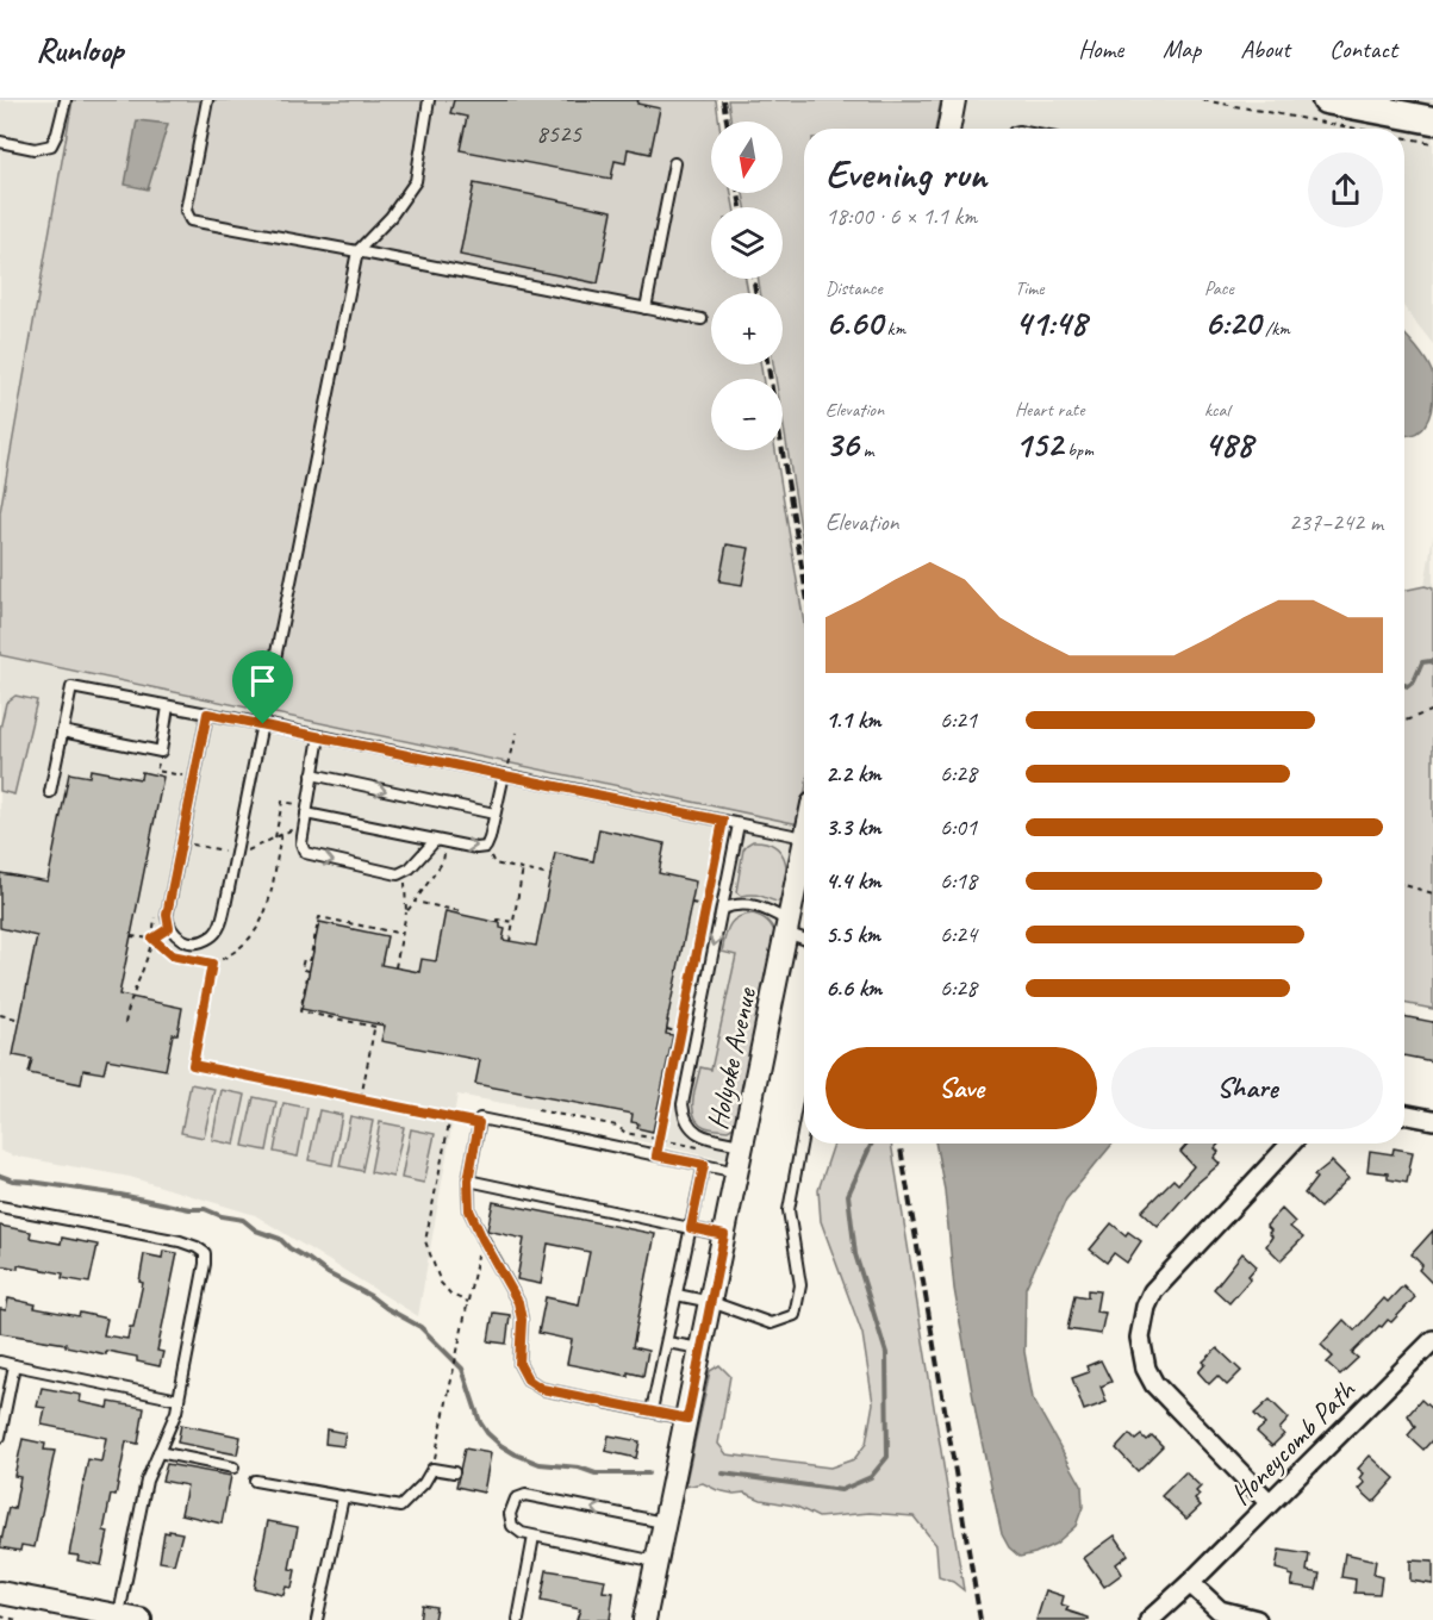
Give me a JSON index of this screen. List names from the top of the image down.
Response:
{
  "streets": {
    "street": ["Holyoke Avenue", "Honeycomb Path"]
  },
  "house_numbers": ["8525"],
  "north": "bottom",
  "page": {
    "header": "Runloop",
    "nav": [
      "Home",
      "Map",
      "About",
      "Contact"
    ],
    "map_buttons": ["+", "−"],
    "heading": ["Evening run", "18:00 · 6 × 1.1 km"],
    "stats": [
      ["Distance", "6.60 km"],
      ["Time", "41:48"],
      ["Pace", "6:20 /km"],
      ["Elevation", "36 m"],
      ["Heart rate", "152 bpm"],
      ["kcal", "488"]
    ],
    "chart": ["Elevation", "237–242 m"],
    "list": [
      {
        "name": "1.1 km",
        "note": "6:21"
      },
      {
        "name": "2.2 km",
        "note": "6:28"
      },
      {
        "name": "3.3 km",
        "note": "6:01"
      },
      {
        "name": "4.4 km",
        "note": "6:18"
      },
      {
        "name": "5.5 km",
        "note": "6:24"
      },
      {
        "name": "6.6 km",
        "note": "6:28"
      }
    ],
    "buttons": ["Save", "Share"]
  }
}
